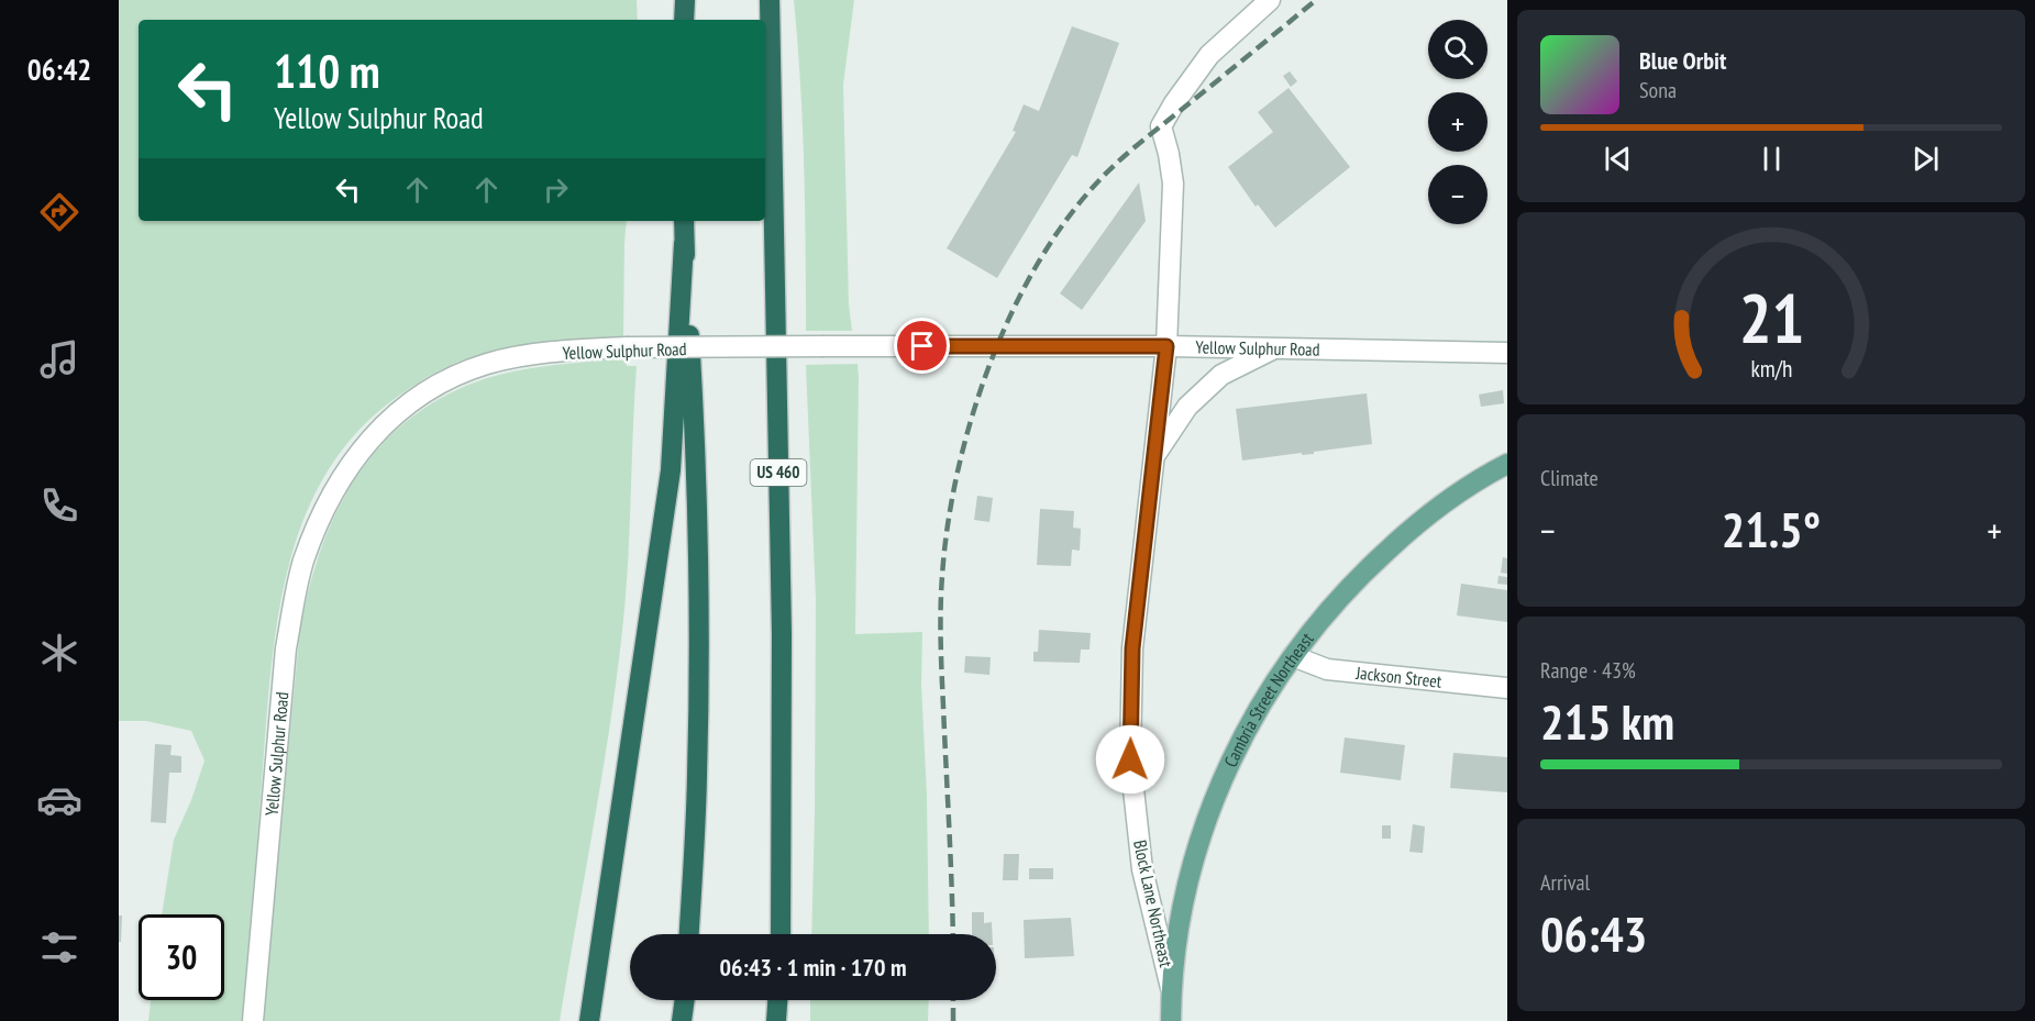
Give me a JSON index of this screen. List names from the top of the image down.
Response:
{
  "streets": {
    "highway": ["US 460"],
    "main road": ["Cambria Street Northeast"],
    "street": ["Yellow Sulphur Road", "Jackson Street", "Block Lane Northeast"]
  },
  "crossings": [
    ["Yellow Sulphur Road", "Block Lane Northeast"],
    ["Jackson Street", "Cambria Street Northeast"],
    ["Cambria Street Northeast", "Block Lane Northeast"]
  ],
  "page": {
    "tabs": "06:42",
    "map_buttons": ["+", "−"],
    "turn": ["110 m", "Yellow Sulphur Road"],
    "song": ["Blue Orbit", "Sona"],
    "tile": [
      "Climate",
      ["Range · 43%", "215 km"],
      ["Arrival", "06:43"]
    ],
    "heat": ["−", "21.5°", "+"],
    "limit": "30",
    "trip": "06:43 · 1 min · 170 m",
    "gauge": ["21", "km/h"]
  }
}
